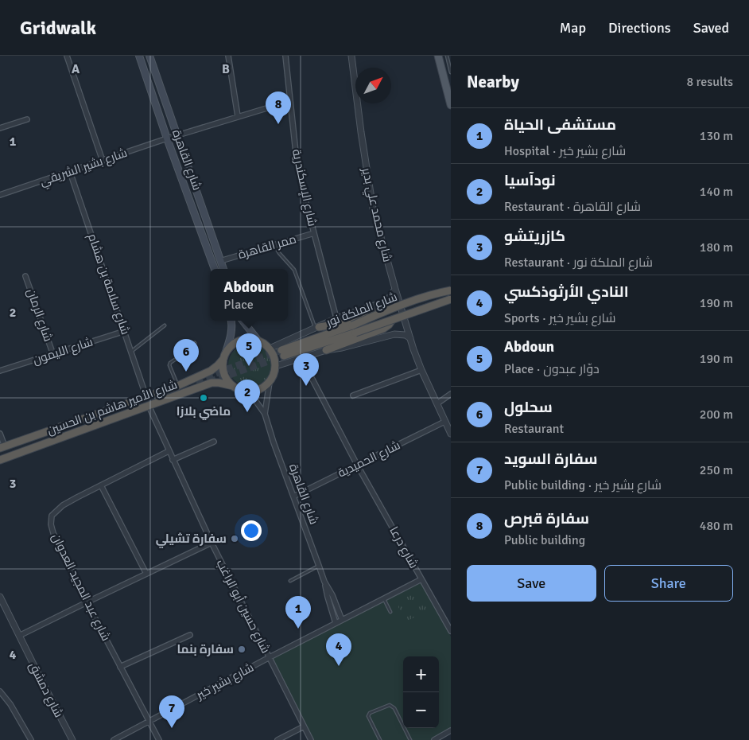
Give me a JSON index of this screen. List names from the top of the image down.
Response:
{
  "streets": {
    "highway": ["شارع الملكة نور", "شارع الأمير هاشم بن الحسين"],
    "main road": ["شارع القاهرة"],
    "street": [
      "شارع بشير الشريقي",
      "شارع الإسكندرية",
      "شارع محمد علي بدير",
      "ممر القاهرة",
      "شارع سلامة بن هشام",
      "شارع الرمان",
      "شارع الليمون",
      "شارع الحميدية",
      "شارع درعا",
      "شارع عبد المجيد العدوان",
      "شارع حسين أبو الراغب",
      "شارع بشير خير",
      "شارع دمشق"
    ]
  },
  "crossings": [
    ["شارع القاهرة", "شارع بشير الشريقي"],
    ["شارع القاهرة", "ممر القاهرة"],
    ["شارع القاهرة", "شارع الملكة نور"],
    ["شارع القاهرة", "شارع الأمير هاشم بن الحسين"],
    ["شارع القاهرة", "شارع الحميدية"],
    ["شارع القاهرة", "شارع بشير خير"],
    ["شارع بشير الشريقي", "شارع الإسكندرية"],
    ["شارع بشير الشريقي", "شارع سلامة بن هشام"],
    ["شارع الإسكندرية", "ممر القاهرة"],
    ["شارع الإسكندرية", "شارع الملكة نور"],
    ["شارع محمد علي بدير", "شارع الملكة نور"],
    ["شارع محمد علي بدير", "شارع الحميدية"],
    ["شارع سلامة بن هشام", "شارع الليمون"],
    ["شارع سلامة بن هشام", "شارع الأمير هاشم بن الحسين"],
    ["شارع الملكة نور", "شارع الأمير هاشم بن الحسين"],
    ["شارع الرمان", "شارع الليمون"],
    ["شارع الأمير هاشم بن الحسين", "شارع حسين أبو الراغب"],
    ["شارع الحميدية", "شارع درعا"],
    ["شارع درعا", "شارع بشير خير"],
    ["شارع عبد المجيد العدوان", "شارع حسين أبو الراغب"],
    ["شارع عبد المجيد العدوان", "شارع بشير خير"],
    ["شارع حسين أبو الراغب", "شارع بشير خير"]
  ],
  "places": ["ماضي بلازا", "سفارة تشيلي", "سفارة بنما"],
  "north": "top right",
  "page": {
    "header": "Gridwalk",
    "nav": ["Map", "Directions", "Saved"],
    "heading": ["Nearby", "8 results"],
    "pins": [
      "8",
      "5",
      "6",
      "3",
      "2",
      "1",
      "4",
      "7"
    ],
    "list": [
      {
        "mark": "1",
        "name": "مستشفى الحياة",
        "note": "Hospital · شارع بشير خير",
        "value": "130 m"
      },
      {
        "mark": "2",
        "name": "نودآسيا",
        "note": "Restaurant · شارع القاهرة",
        "value": "140 m"
      },
      {
        "mark": "3",
        "name": "كازريتشو",
        "note": "Restaurant · شارع الملكة نور",
        "value": "180 m"
      },
      {
        "mark": "4",
        "name": "النادي الأرثوذكسي",
        "note": "Sports · شارع بشير خير",
        "value": "190 m"
      },
      {
        "mark": "5",
        "name": "Abdoun",
        "note": "Place · دوّار عبدون",
        "value": "190 m"
      },
      {
        "mark": "6",
        "name": "سحلول",
        "note": "Restaurant",
        "value": "200 m"
      },
      {
        "mark": "7",
        "name": "سفارة السويد",
        "note": "Public building · شارع بشير خير",
        "value": "250 m"
      },
      {
        "mark": "8",
        "name": "سفارة قبرص",
        "note": "Public building",
        "value": "480 m"
      }
    ],
    "popup": ["Abdoun", "Place"],
    "buttons": ["Save", "Share"],
    "map_buttons": ["+", "−"]
  },
  "grid": {
    "columns": ["A", "B"],
    "rows": [
      "1",
      "2",
      "3",
      "4"
    ]
  }
}
